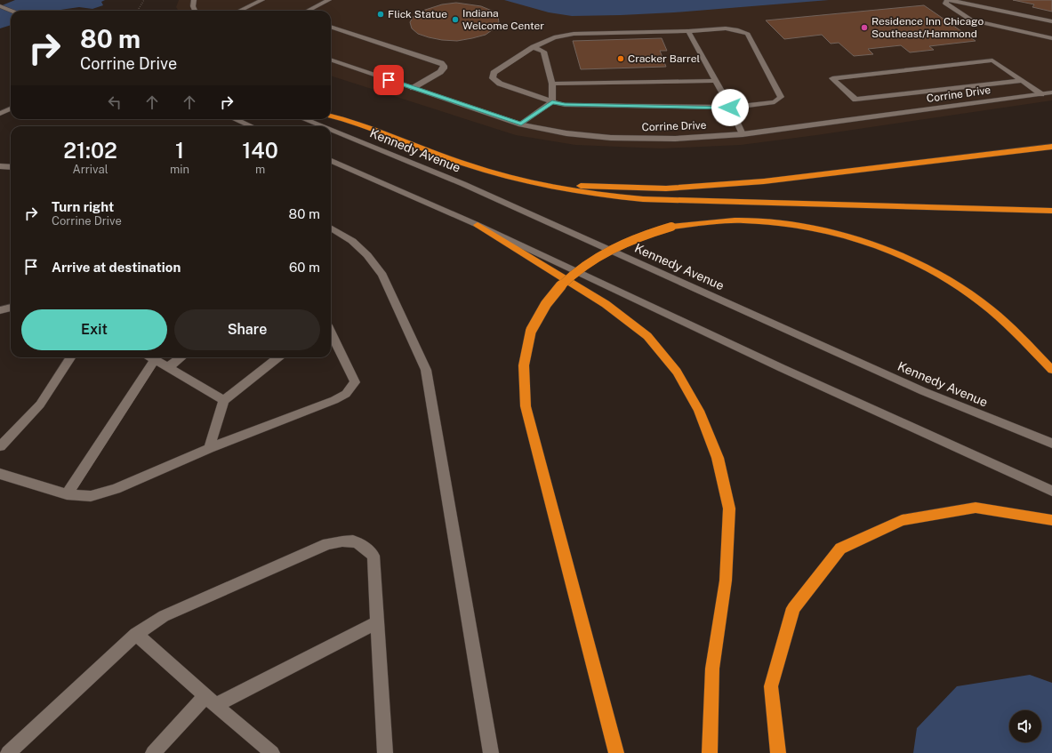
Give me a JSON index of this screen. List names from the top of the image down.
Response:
{
  "streets": {
    "main road": ["Corrine Drive", "Kennedy Avenue"]
  },
  "places": [
    "Flick Statue",
    "Indiana Welcome Center",
    "Residence Inn Chicago Southeast/Hammond",
    "Cracker Barrel"
  ],
  "page": {
    "turn": ["80 m", "Corrine Drive"],
    "eta": [
      "21:02",
      "Arrival",
      "1",
      "min",
      "140",
      "m"
    ],
    "list": [
      {
        "name": "Turn right",
        "note": "Corrine Drive",
        "value": "80 m"
      },
      {
        "name": "Arrive at destination",
        "value": "60 m"
      }
    ],
    "buttons": ["Exit", "Share"]
  }
}
